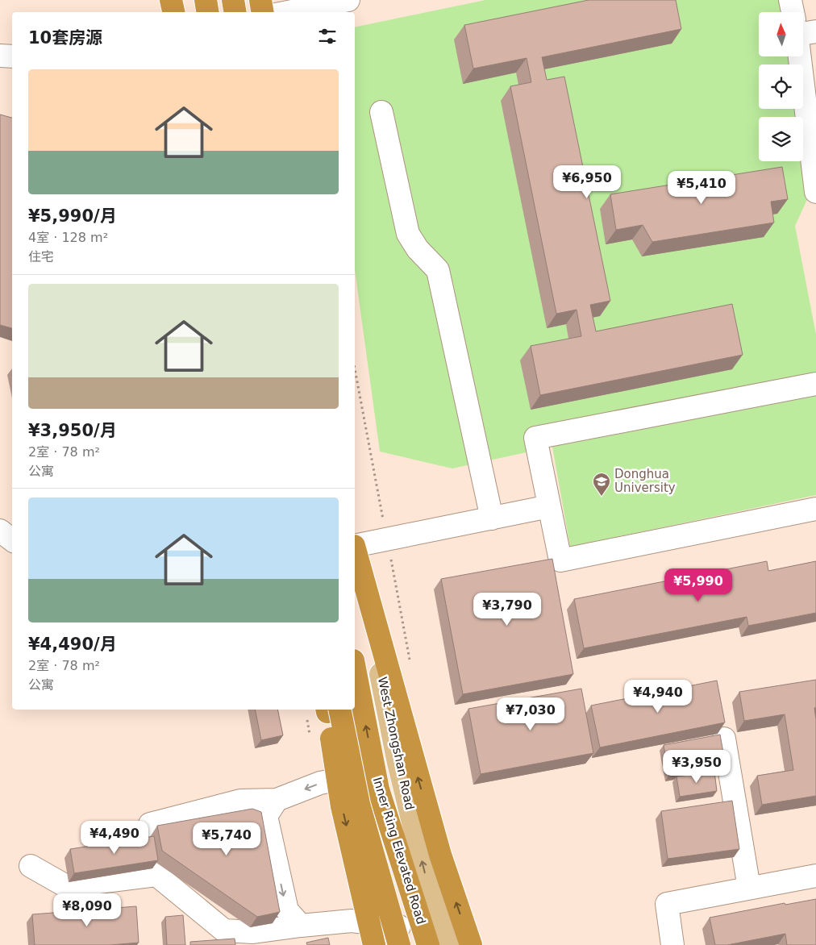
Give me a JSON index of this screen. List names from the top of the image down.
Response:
{
  "streets": {
    "highway": ["Inner Ring Elevated Road"],
    "main road": ["West Zhongshan Road"]
  },
  "places": {
    "school or university": ["Donghua University"]
  },
  "north": "top",
  "page": {
    "heading": "10套房源",
    "list": [
      {
        "name": "¥5,990/月",
        "note": "4室 · 128 m² · 住宅"
      },
      {
        "name": "¥3,950/月",
        "note": "2室 · 78 m² · 公寓"
      },
      {
        "name": "¥4,490/月",
        "note": "2室 · 78 m² · 公寓"
      }
    ],
    "price": [
      "¥6,950",
      "¥5,410",
      "¥5,990",
      "¥3,790",
      "¥4,940",
      "¥7,030",
      "¥3,950",
      "¥4,490",
      "¥5,740",
      "¥8,090"
    ]
  }
}
